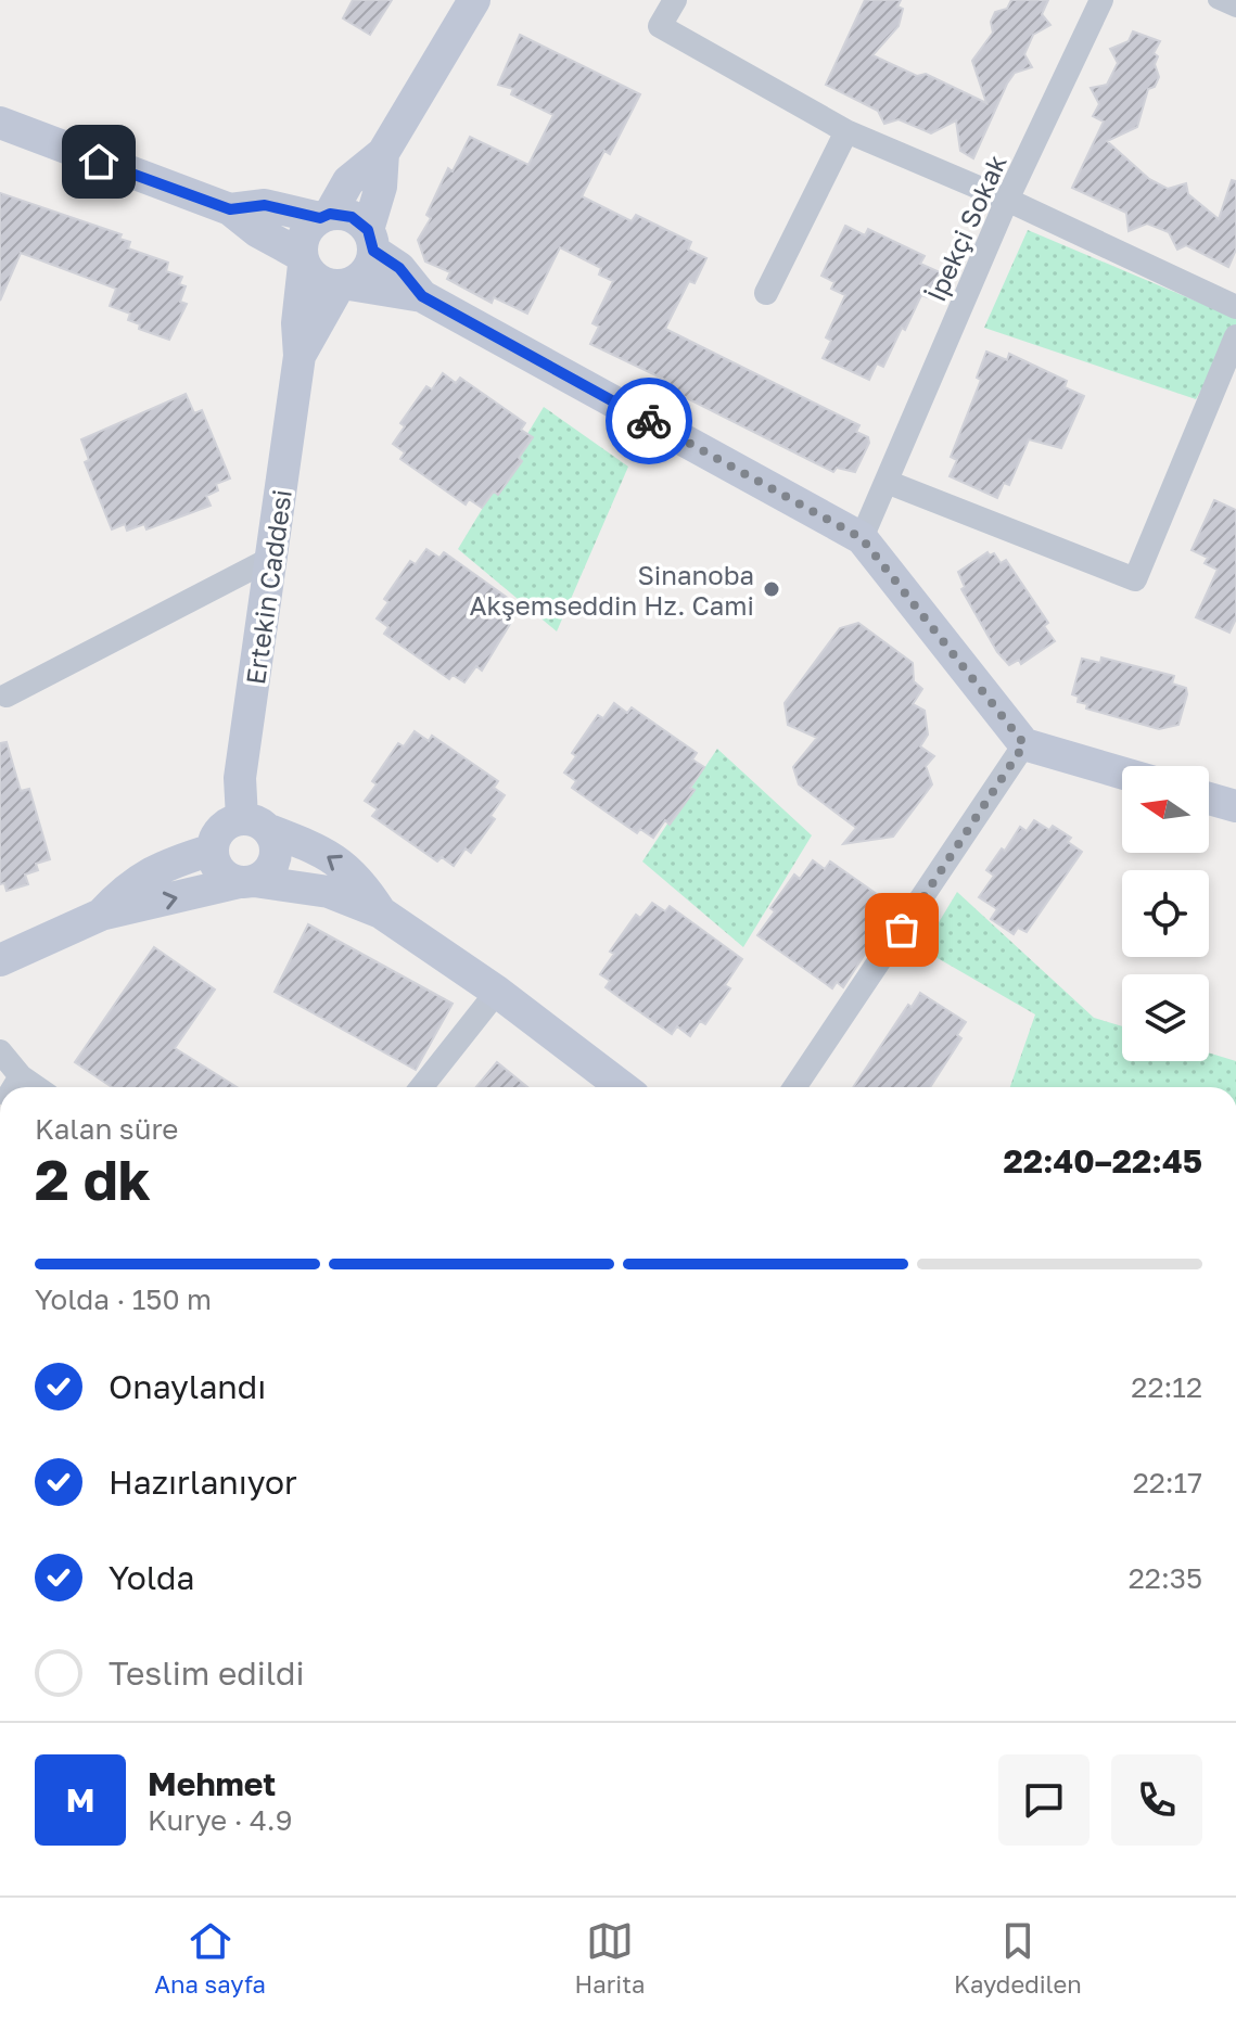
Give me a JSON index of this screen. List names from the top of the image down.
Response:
{
  "streets": {
    "main road": ["Ertekin Caddesi"],
    "street": ["İpekçi Sokak"]
  },
  "places": ["Sinanoba Akşemseddin Hz. Cami"],
  "north": "left",
  "page": {
    "heading": ["2 dk", "Kalan süre", "22:40–22:45"],
    "panel": ["Mehmet", "Kurye · 4.9"],
    "bar": "Yolda · 150 m",
    "list": [
      ["Onaylandı", "22:12"],
      ["Hazırlanıyor", "22:17"],
      ["Yolda", "22:35"],
      "Teslim edildi"
    ],
    "round": "M",
    "tabs": ["Ana sayfa", "Harita", "Kaydedilen"]
  }
}
